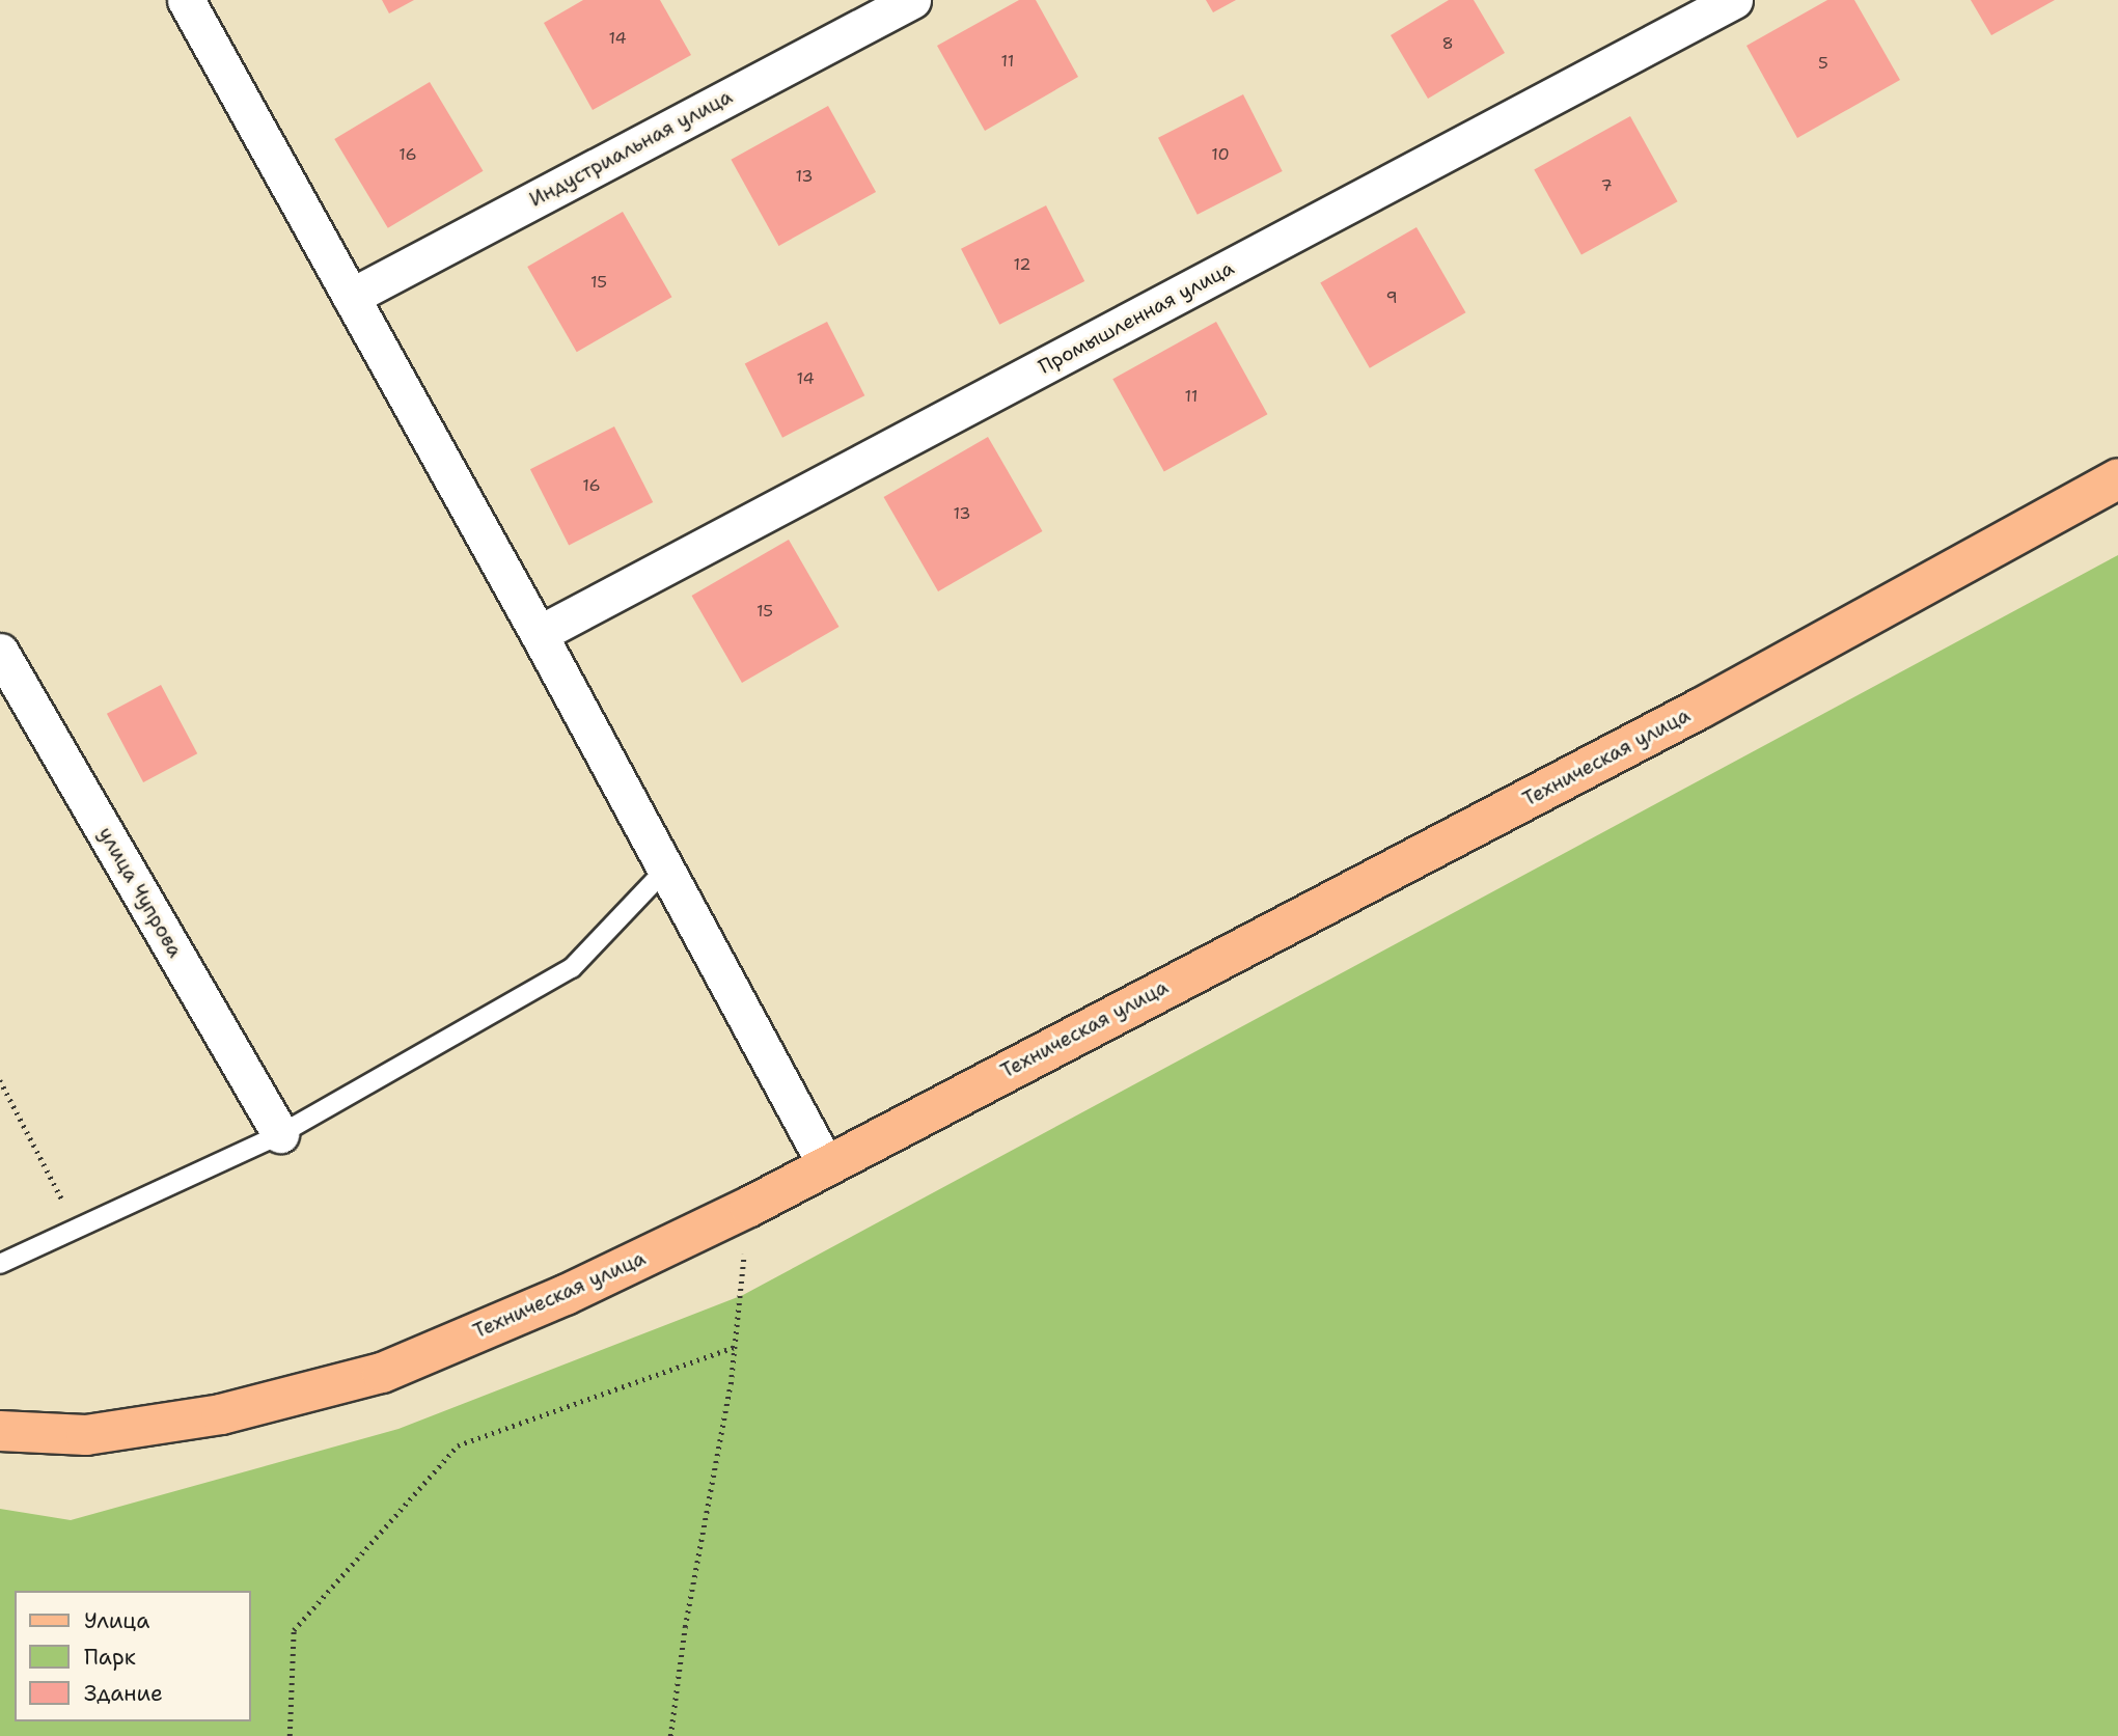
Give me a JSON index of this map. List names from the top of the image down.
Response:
{
  "streets": {
    "main road": ["Техническая улица"],
    "street": ["Индустриальная улица", "Промышленная улица", "улица Чупрова"]
  },
  "house_numbers": [
    "14",
    "8",
    "11",
    "5",
    "16",
    "10",
    "13",
    "7",
    "12",
    "15",
    "9",
    "14",
    "11",
    "16",
    "13",
    "15"
  ],
  "legend": ["Улица", "Парк", "Здание"]
}
